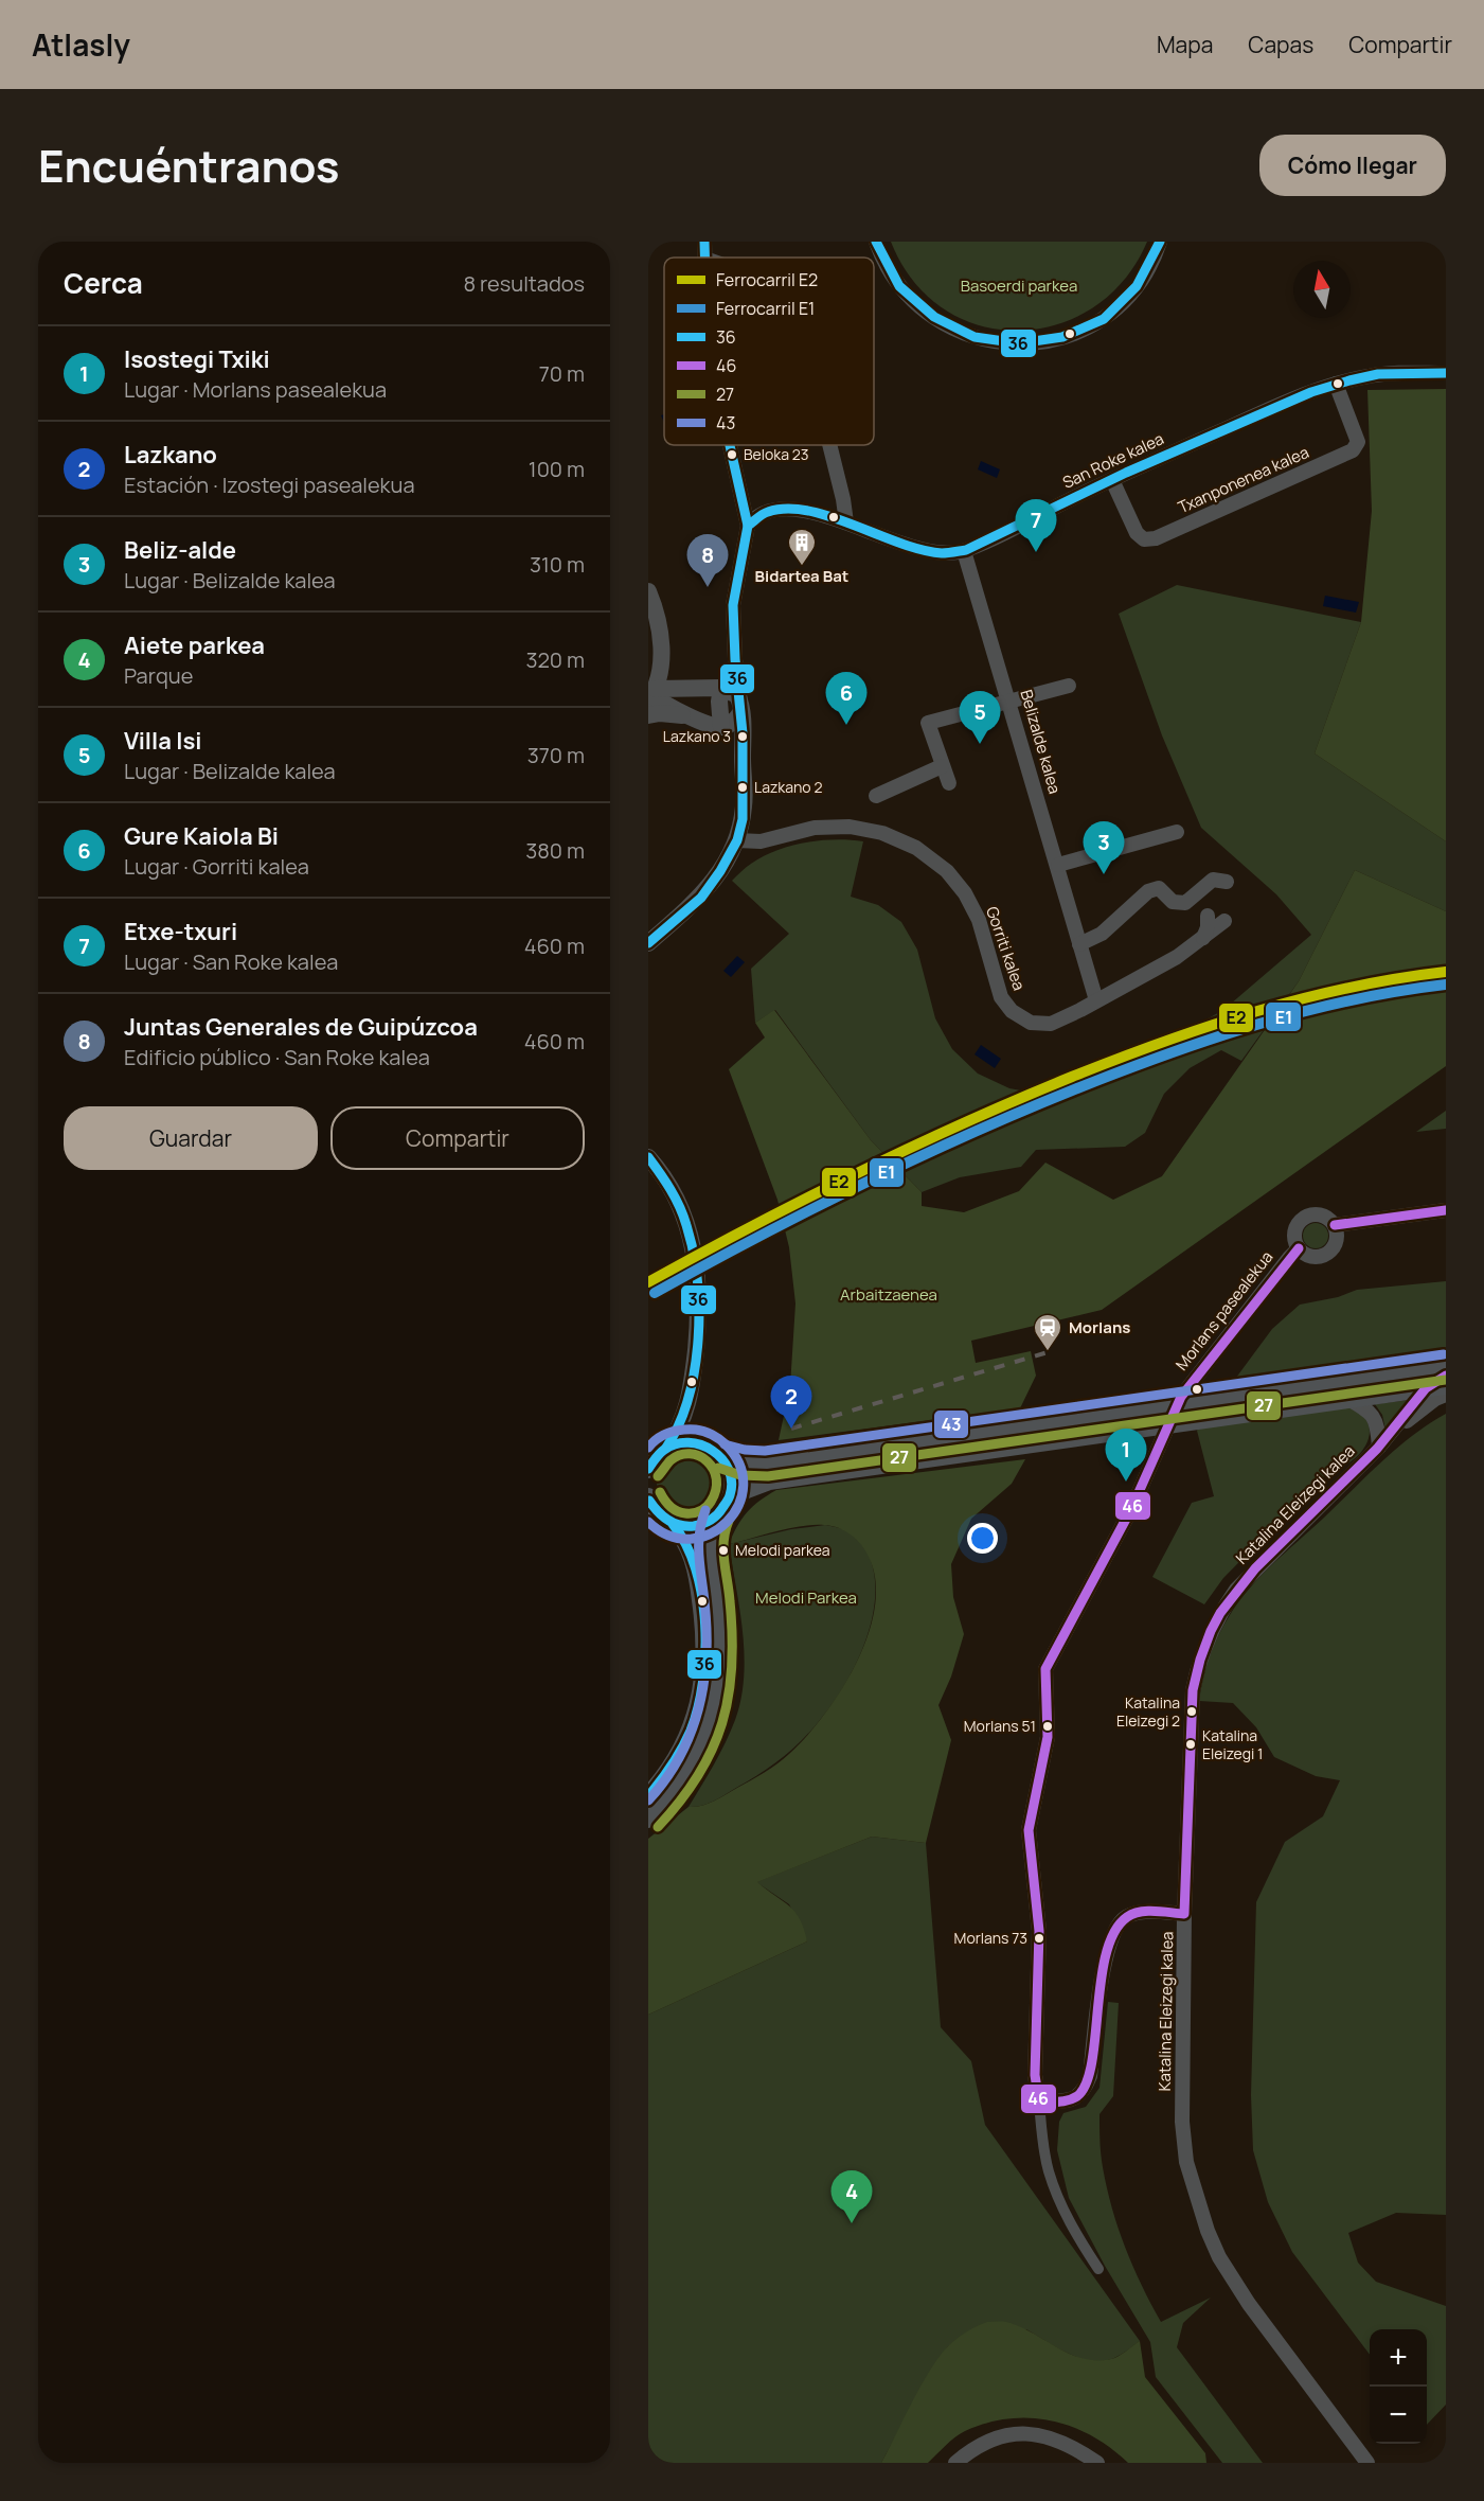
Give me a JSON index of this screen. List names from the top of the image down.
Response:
{
  "streets": {
    "street": [
      "San Roke kalea",
      "Txanponenea kalea",
      "Belizalde kalea",
      "Gorriti kalea",
      "Morlans pasealekua",
      "Katalina Eleizegi kalea"
    ]
  },
  "crossings": [
    ["San Roke kalea", "Txanponenea kalea"],
    ["San Roke kalea", "Belizalde kalea"],
    ["Belizalde kalea", "Gorriti kalea"]
  ],
  "parks": ["Basoerdi parkea", "Arbaitzaenea", "Melodi Parkea"],
  "places": {
    "other": [
      "Beloka 23",
      "Lazkano 3",
      "Lazkano 2",
      "Melodi parkea",
      "Katalina Eleizegi 2",
      "Morlans 51",
      "Katalina Eleizegi 1",
      "Morlans 73"
    ],
    "building": ["Bidartea Bat"],
    "station": ["Morlans"]
  },
  "lines": [
    "transit line 36",
    "rail line E2",
    "rail line E1",
    "transit line 46",
    "transit line 43",
    "transit line 27"
  ],
  "legend": [
    "Ferrocarril E2",
    "Ferrocarril E1",
    "36",
    "46",
    "27",
    "43"
  ],
  "north": "top",
  "page": {
    "header": "Atlasly",
    "nav": ["Mapa", "Capas", "Compartir"],
    "title": "Encuéntranos",
    "buttons": [
      "Cómo llegar",
      ["Guardar", "Compartir"]
    ],
    "heading": ["Cerca", "8 resultados"],
    "list": [
      {
        "mark": "1",
        "name": "Isostegi Txiki",
        "note": "Lugar · Morlans pasealekua",
        "value": "70 m"
      },
      {
        "mark": "2",
        "name": "Lazkano",
        "note": "Estación · Izostegi pasealekua",
        "value": "100 m"
      },
      {
        "mark": "3",
        "name": "Beliz-alde",
        "note": "Lugar · Belizalde kalea",
        "value": "310 m"
      },
      {
        "mark": "4",
        "name": "Aiete parkea",
        "note": "Parque",
        "value": "320 m"
      },
      {
        "mark": "5",
        "name": "Villa Isi",
        "note": "Lugar · Belizalde kalea",
        "value": "370 m"
      },
      {
        "mark": "6",
        "name": "Gure Kaiola Bi",
        "note": "Lugar · Gorriti kalea",
        "value": "380 m"
      },
      {
        "mark": "7",
        "name": "Etxe-txuri",
        "note": "Lugar · San Roke kalea",
        "value": "460 m"
      },
      {
        "mark": "8",
        "name": "Juntas Generales de Guipúzcoa",
        "note": "Edificio público · San Roke kalea",
        "value": "460 m"
      }
    ],
    "pins": [
      "7",
      "8",
      "6",
      "5",
      "3",
      "2",
      "1",
      "4"
    ],
    "map_buttons": ["+", "−"]
  }
}
